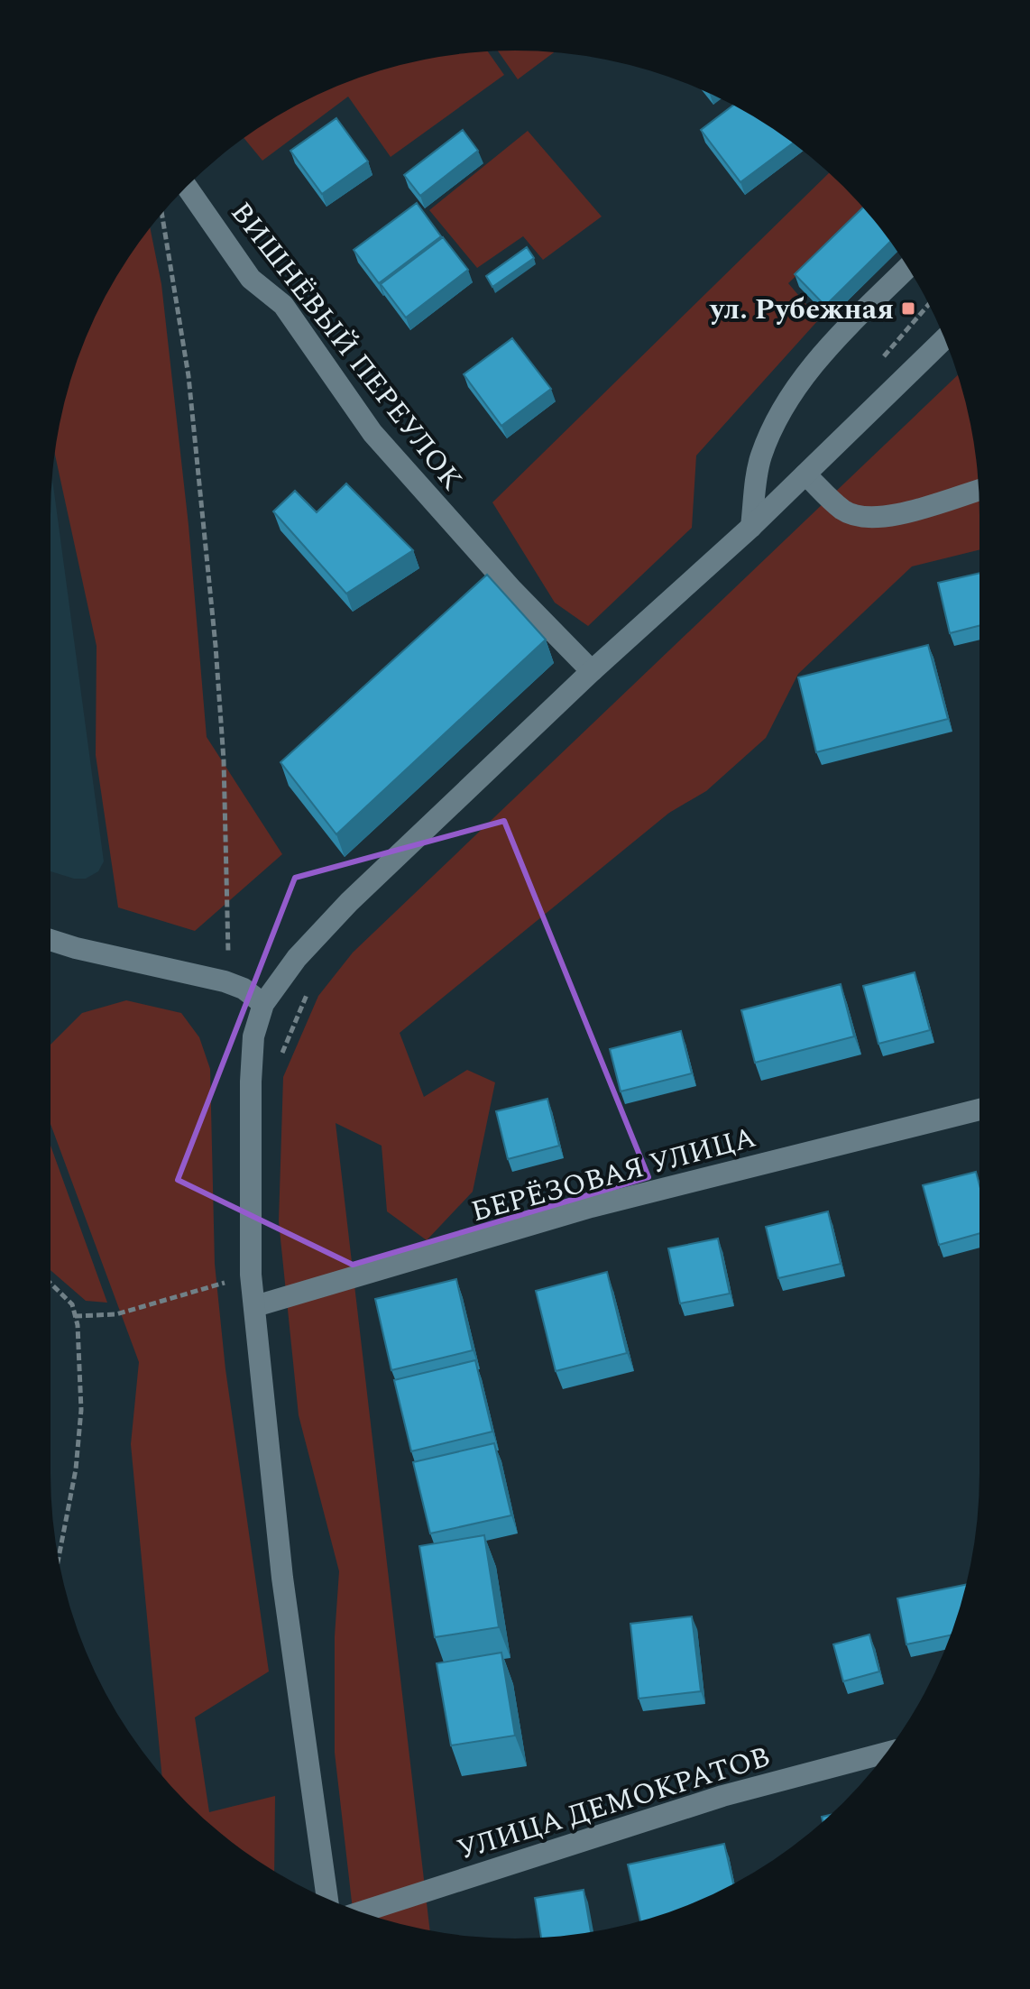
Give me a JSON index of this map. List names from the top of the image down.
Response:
{
  "streets": {
    "street": ["ВИШНЁВЫЙ ПЕРЕУЛОК", "БЕРЁЗОВАЯ УЛИЦА", "УЛИЦА ДЕМОКРАТОВ"]
  },
  "places": {
    "transit": ["ул. Рубежная"]
  }
}
